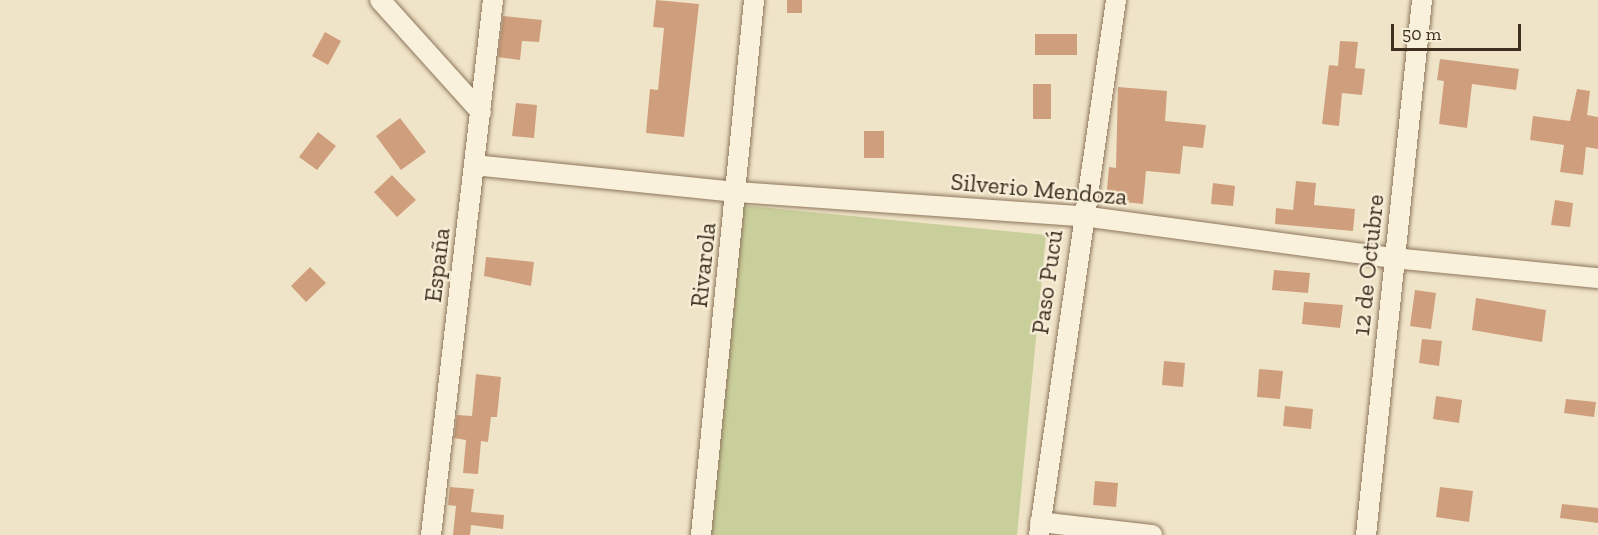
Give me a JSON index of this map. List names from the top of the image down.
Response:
{
  "streets": {
    "street": [
      "Silverio Mendoza",
      "España",
      "Rivarola",
      "12 de Octubre",
      "Paso Pucú"
    ]
  },
  "crossings": [
    ["Silverio Mendoza", "España"],
    ["Silverio Mendoza", "Rivarola"],
    ["Silverio Mendoza", "12 de Octubre"],
    ["Silverio Mendoza", "Paso Pucú"]
  ],
  "scale_bar": "50 m"
}
